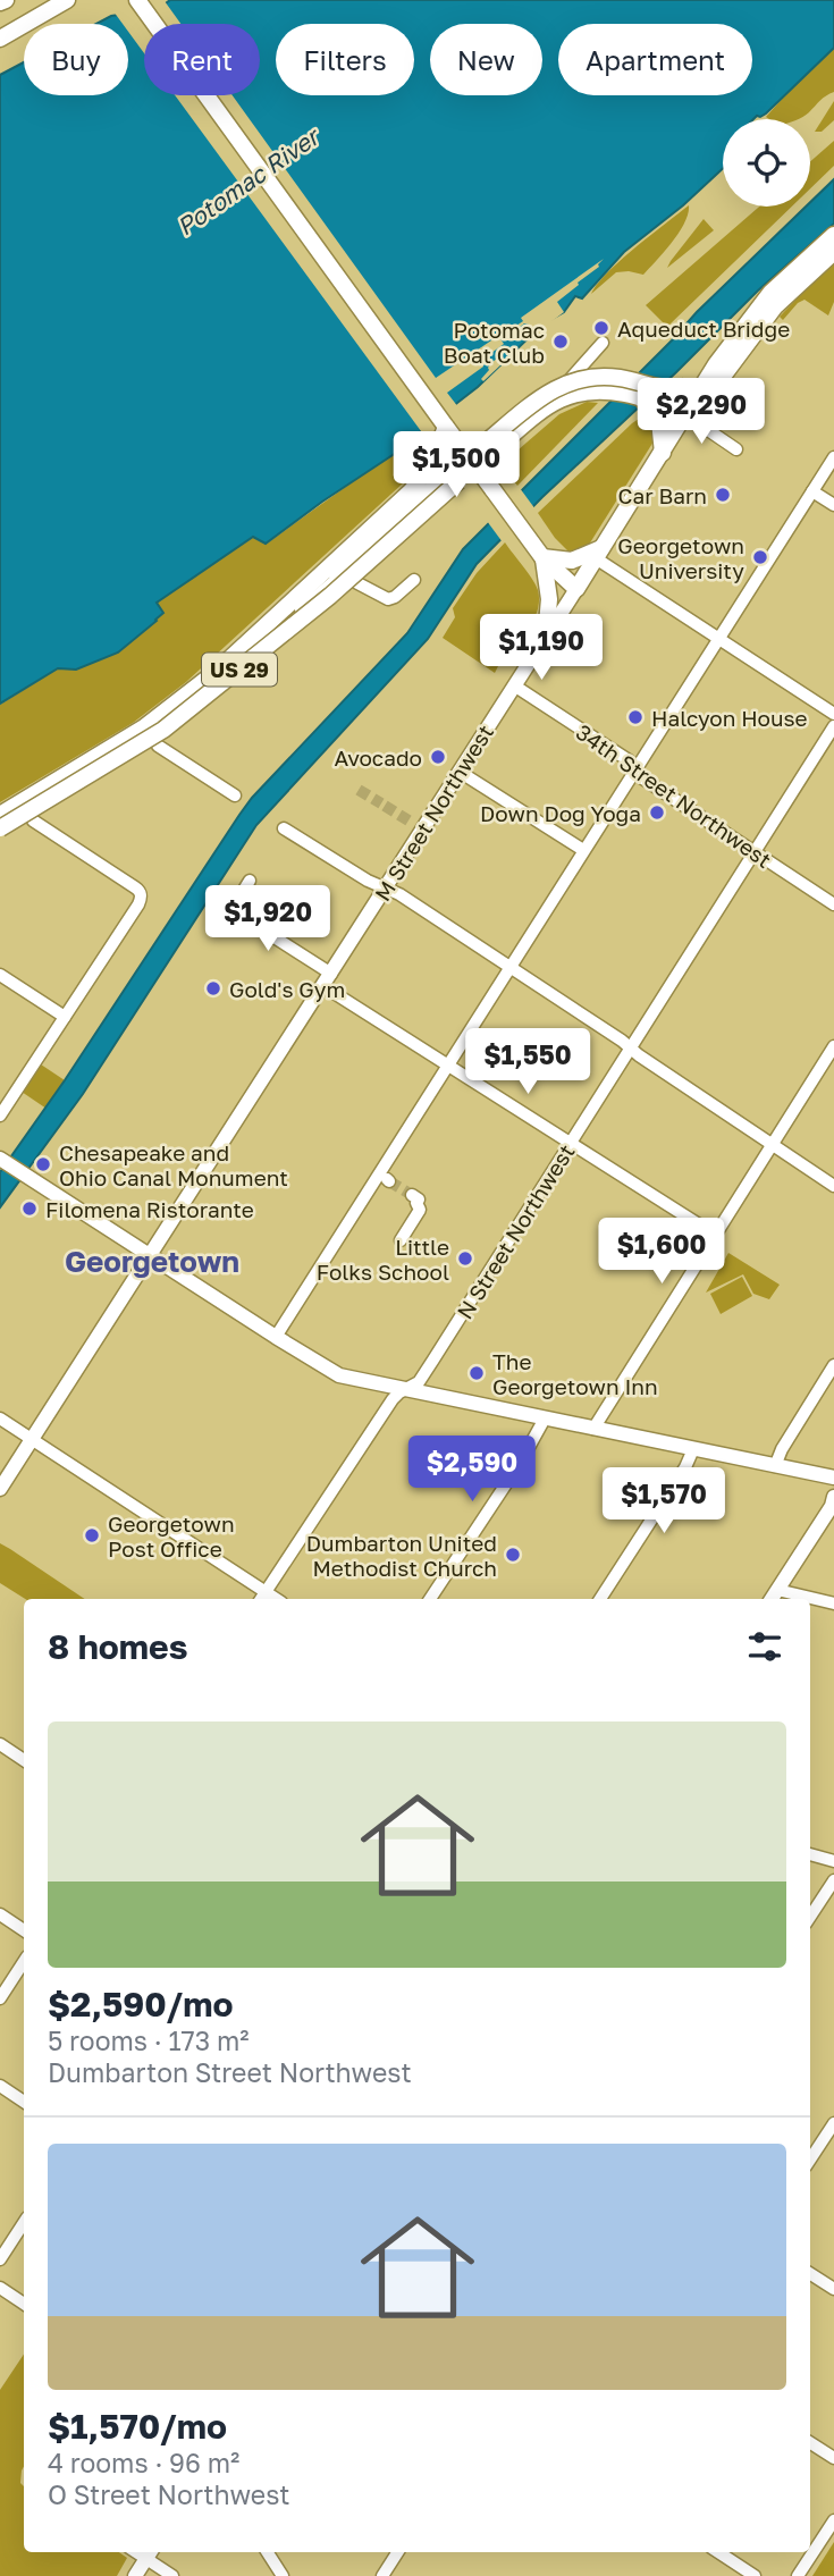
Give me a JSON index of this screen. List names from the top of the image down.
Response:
{
  "streets": {
    "highway": ["US 29", "M Street Northwest"],
    "street": ["34th Street Northwest", "N Street Northwest"]
  },
  "crossings": [
    ["34th Street Northwest", "M Street Northwest"],
    ["34th Street Northwest", "N Street Northwest"]
  ],
  "districts": ["Georgetown"],
  "water": ["Potomac River"],
  "places": [
    "Aqueduct Bridge",
    "Potomac Boat Club",
    "Car Barn",
    "Georgetown University",
    "Halcyon House",
    "Avocado",
    "Down Dog Yoga",
    "Gold's Gym",
    "Chesapeake and Ohio Canal Monument",
    "Filomena Ristorante",
    "Little Folks School",
    "The Georgetown Inn",
    "Georgetown Post Office",
    "Dumbarton United Methodist Church"
  ],
  "page": {
    "chip": [
      "Buy",
      "Rent",
      "Filters",
      "New",
      "Apartment"
    ],
    "price": [
      "$2,290",
      "$1,500",
      "$1,190",
      "$1,920",
      "$1,550",
      "$1,600",
      "$2,590",
      "$1,570"
    ],
    "heading": "8 homes",
    "list": [
      {
        "name": "$2,590/mo",
        "note": "5 rooms · 173 m² · Dumbarton Street Northwest"
      },
      {
        "name": "$1,570/mo",
        "note": "4 rooms · 96 m² · O Street Northwest"
      }
    ]
  }
}
